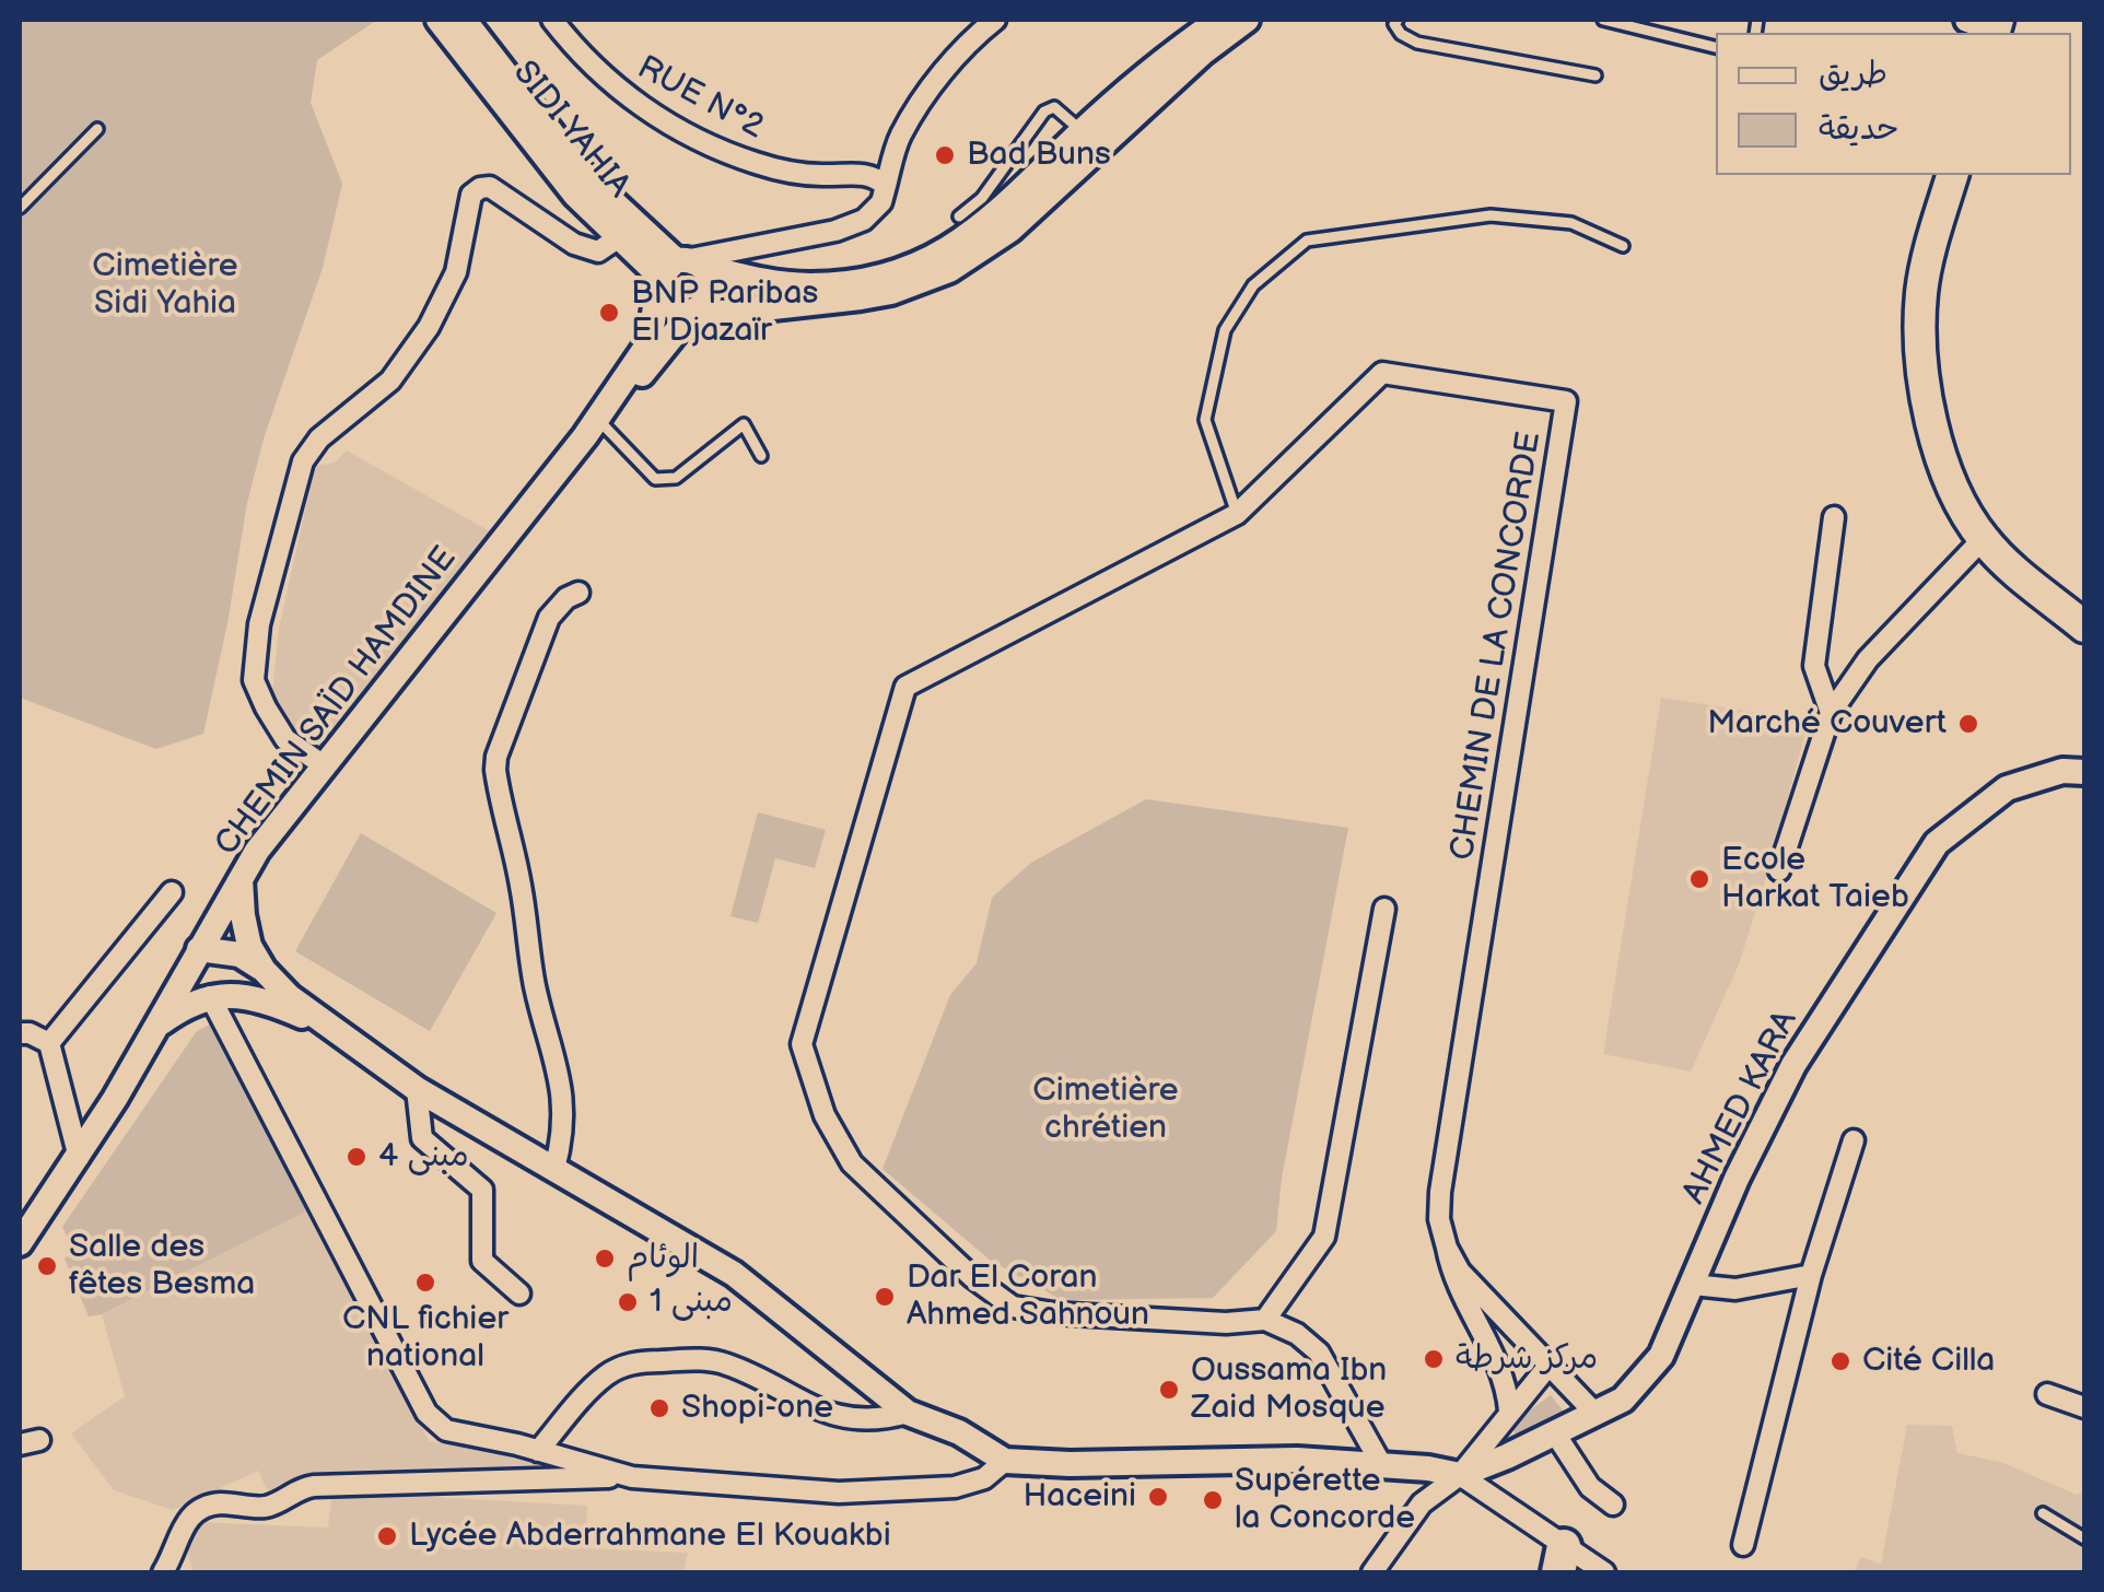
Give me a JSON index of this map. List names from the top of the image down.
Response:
{
  "streets": {
    "main road": ["SIDI YAHIA", "CHEMIN SAÏD HAMDINE", "AHMED KARA"],
    "street": ["RUE N°2", "CHEMIN DE LA CONCORDE"]
  },
  "parks": ["Cimetière Sidi Yahia", "Cimetière chrétien"],
  "places": [
    "Bad Buns",
    "BNP Paribas El Djazaïr",
    "Marché Couvert",
    "Ecole Harkat Taieb",
    "مبنى 4",
    "الوئام",
    "Salle des fêtes Besma",
    "CNL fichier national",
    "Dar El Coran Ahmed Sahnoun",
    "مبنى 1",
    "مركز شرطة",
    "Cité Cilla",
    "Oussama Ibn Zaid Mosque",
    "Shopi-one",
    "Haceini",
    "Supérette la Concorde",
    "Lycée Abderrahmane El Kouakbi"
  ],
  "legend": ["طريق", "حديقة"]
}
